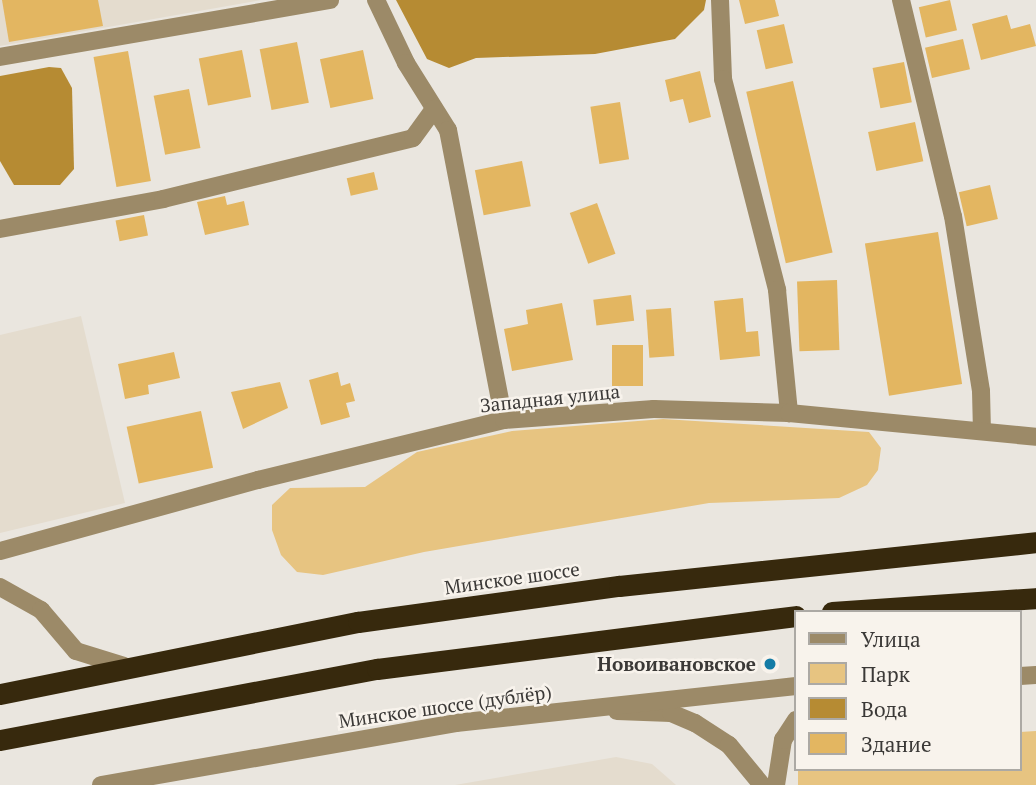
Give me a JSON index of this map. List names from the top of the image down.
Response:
{
  "streets": {
    "highway": ["Минское шоссе"],
    "street": ["Западная улица", "Минское шоссе (дублёр)"]
  },
  "places": ["Новоивановское"],
  "legend": [
    "Улица",
    "Парк",
    "Вода",
    "Здание"
  ]
}
